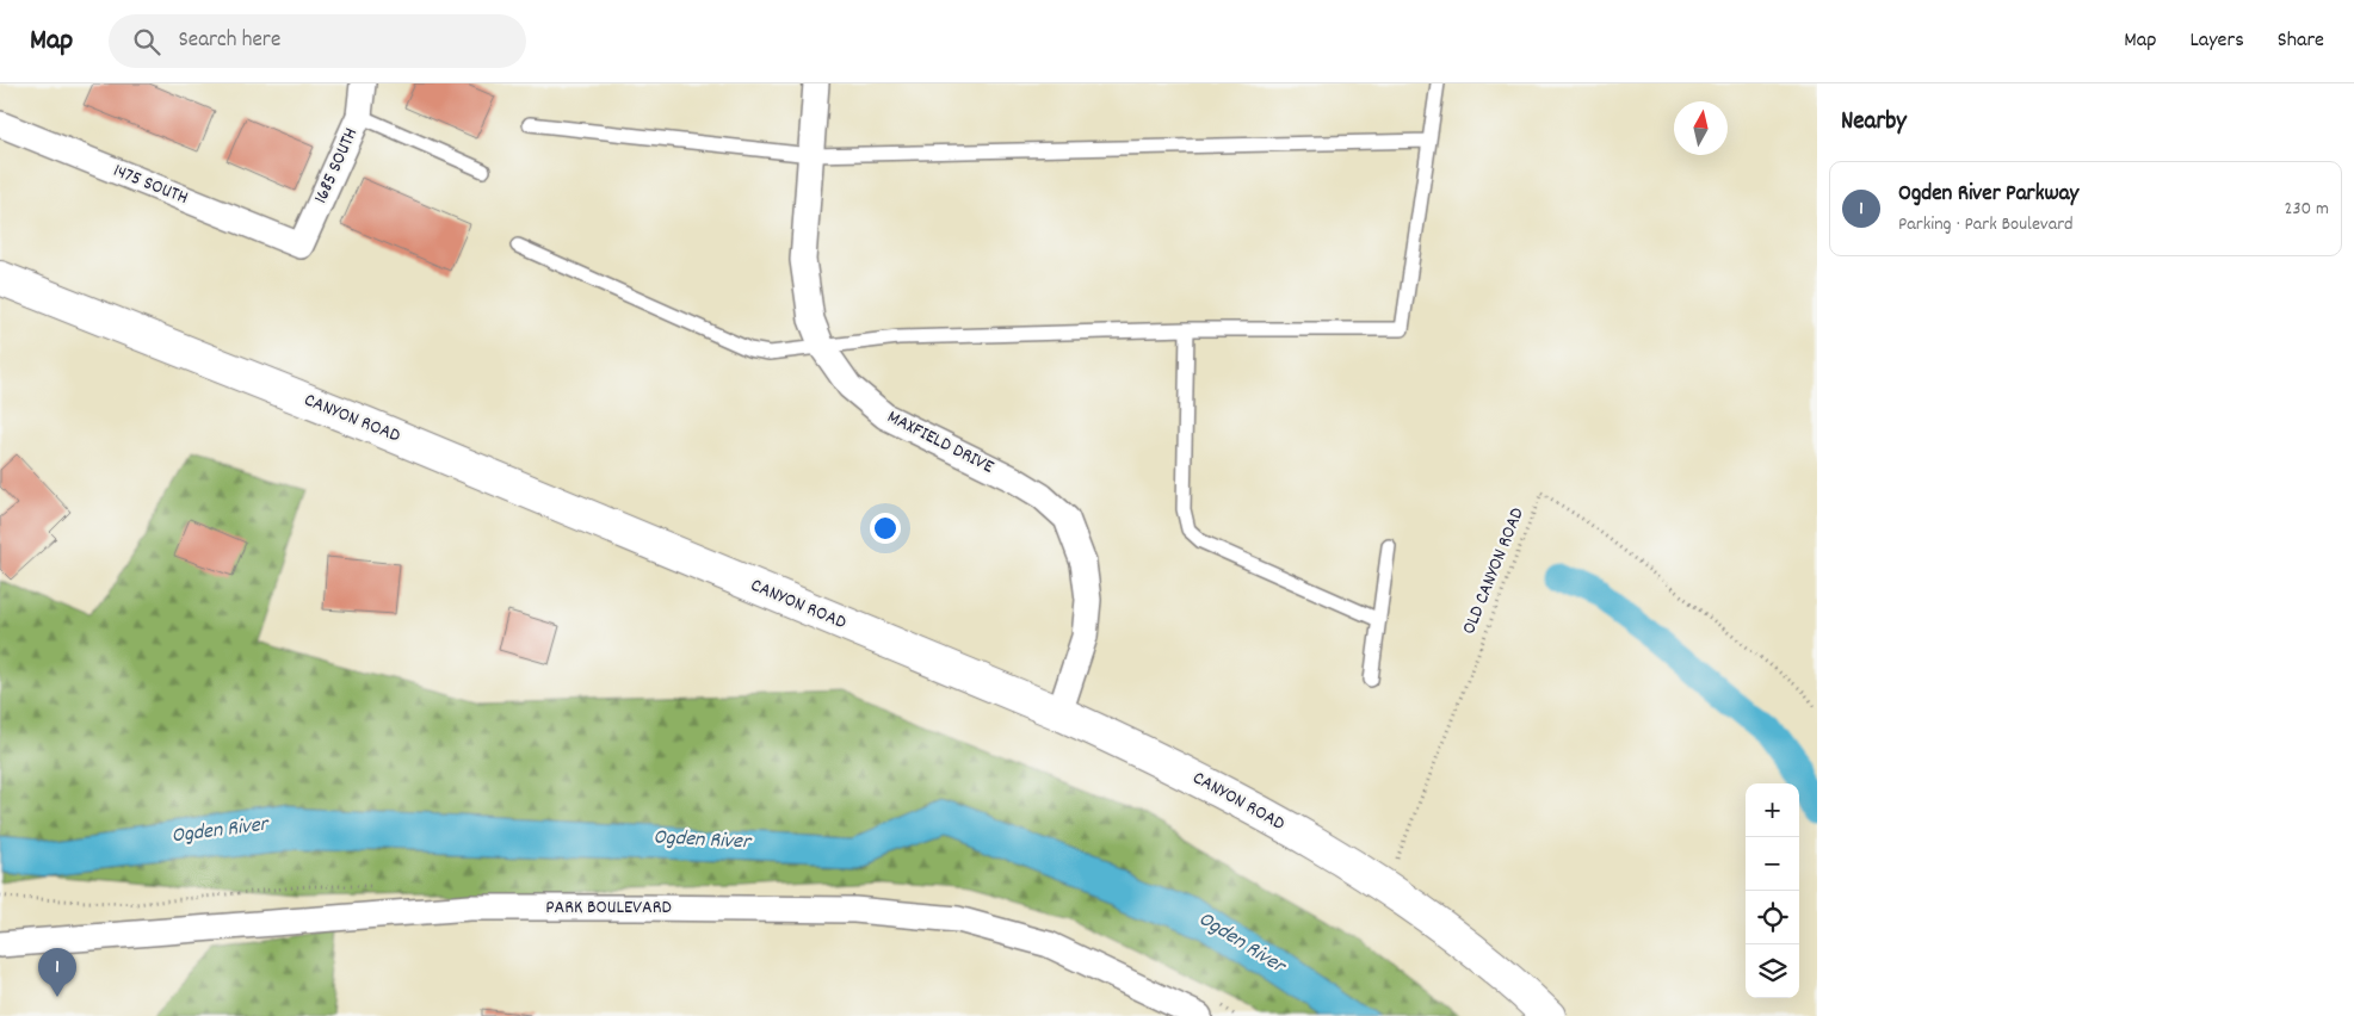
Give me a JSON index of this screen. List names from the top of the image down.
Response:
{
  "streets": {
    "main road": ["CANYON ROAD"],
    "street": [
      "1685 SOUTH",
      "1475 SOUTH",
      "MAXFIELD DRIVE",
      "PARK BOULEVARD"
    ],
    "path": ["OLD CANYON ROAD"]
  },
  "crossings": [
    ["1685 SOUTH", "1475 SOUTH"],
    ["CANYON ROAD", "MAXFIELD DRIVE"],
    ["CANYON ROAD", "OLD CANYON ROAD"]
  ],
  "water": ["Ogden River"],
  "north": "top",
  "page": {
    "header": "Map",
    "search": "Search here",
    "nav": ["Map", "Layers", "Share"],
    "heading": "Nearby",
    "list": [
      {
        "mark": "1",
        "name": "Ogden River Parkway",
        "note": "Parking · Park Boulevard",
        "value": "230 m"
      }
    ],
    "map_buttons": ["+", "−"],
    "pins": "1"
  }
}
